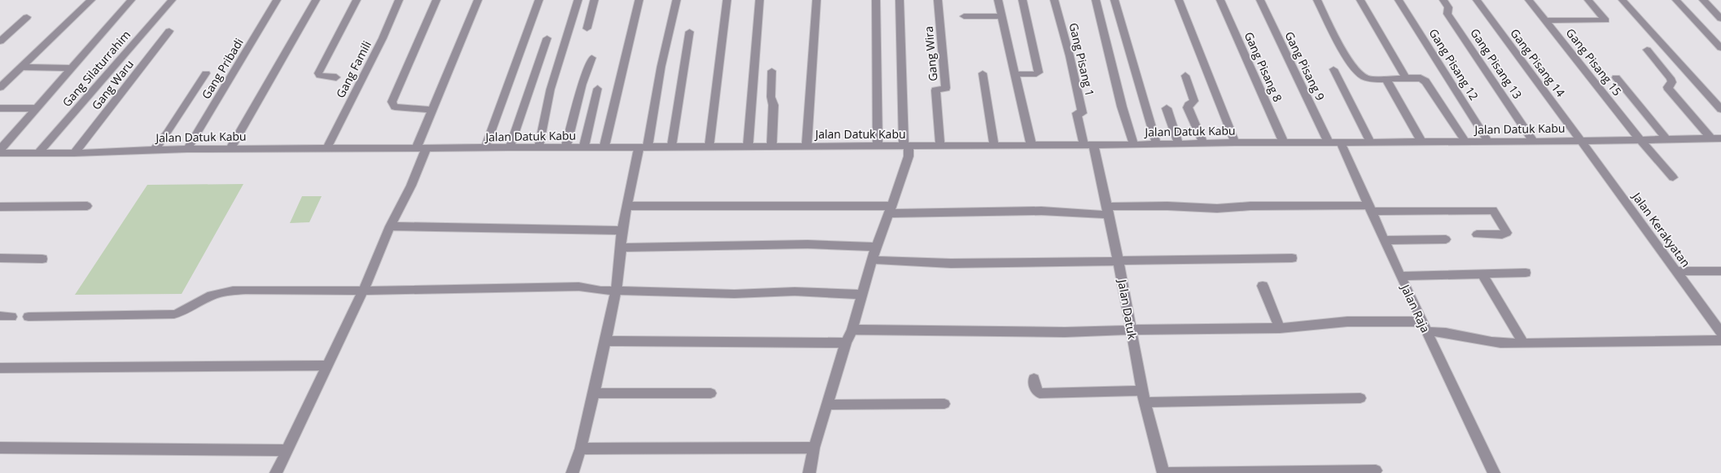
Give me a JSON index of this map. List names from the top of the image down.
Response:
{
  "streets": {
    "street": [
      "Gang Wira",
      "Gang Pisang 1",
      "Gang Pisang 15",
      "Gang Pisang 14",
      "Gang Pisang 13",
      "Gang Pisang 12",
      "Gang Pisang 9",
      "Gang Pisang 8",
      "Gang Silaturrahim",
      "Gang Pribadi",
      "Gang Famili",
      "Gang Waru",
      "Jalan Datuk Kabu",
      "Jalan Kerakyatan",
      "Jalan Raja",
      "Jalan Datuk"
    ]
  },
  "crossings": [
    ["Gang Wira", "Jalan Datuk Kabu"],
    ["Gang Pisang 1", "Jalan Datuk Kabu"],
    ["Gang Pisang 1", "Jalan Datuk"],
    ["Gang Pisang 15", "Jalan Datuk Kabu"],
    ["Gang Pisang 14", "Jalan Datuk Kabu"],
    ["Gang Pisang 14", "Jalan Kerakyatan"],
    ["Gang Pisang 13", "Jalan Datuk Kabu"],
    ["Gang Pisang 12", "Jalan Datuk Kabu"],
    ["Gang Pisang 9", "Jalan Datuk Kabu"],
    ["Gang Pisang 8", "Jalan Datuk Kabu"],
    ["Gang Silaturrahim", "Jalan Datuk Kabu"],
    ["Gang Pribadi", "Jalan Datuk Kabu"],
    ["Gang Famili", "Jalan Datuk Kabu"],
    ["Gang Waru", "Jalan Datuk Kabu"],
    ["Jalan Datuk Kabu", "Jalan Kerakyatan"],
    ["Jalan Datuk Kabu", "Jalan Raja"],
    ["Jalan Datuk Kabu", "Jalan Datuk"]
  ]
}
